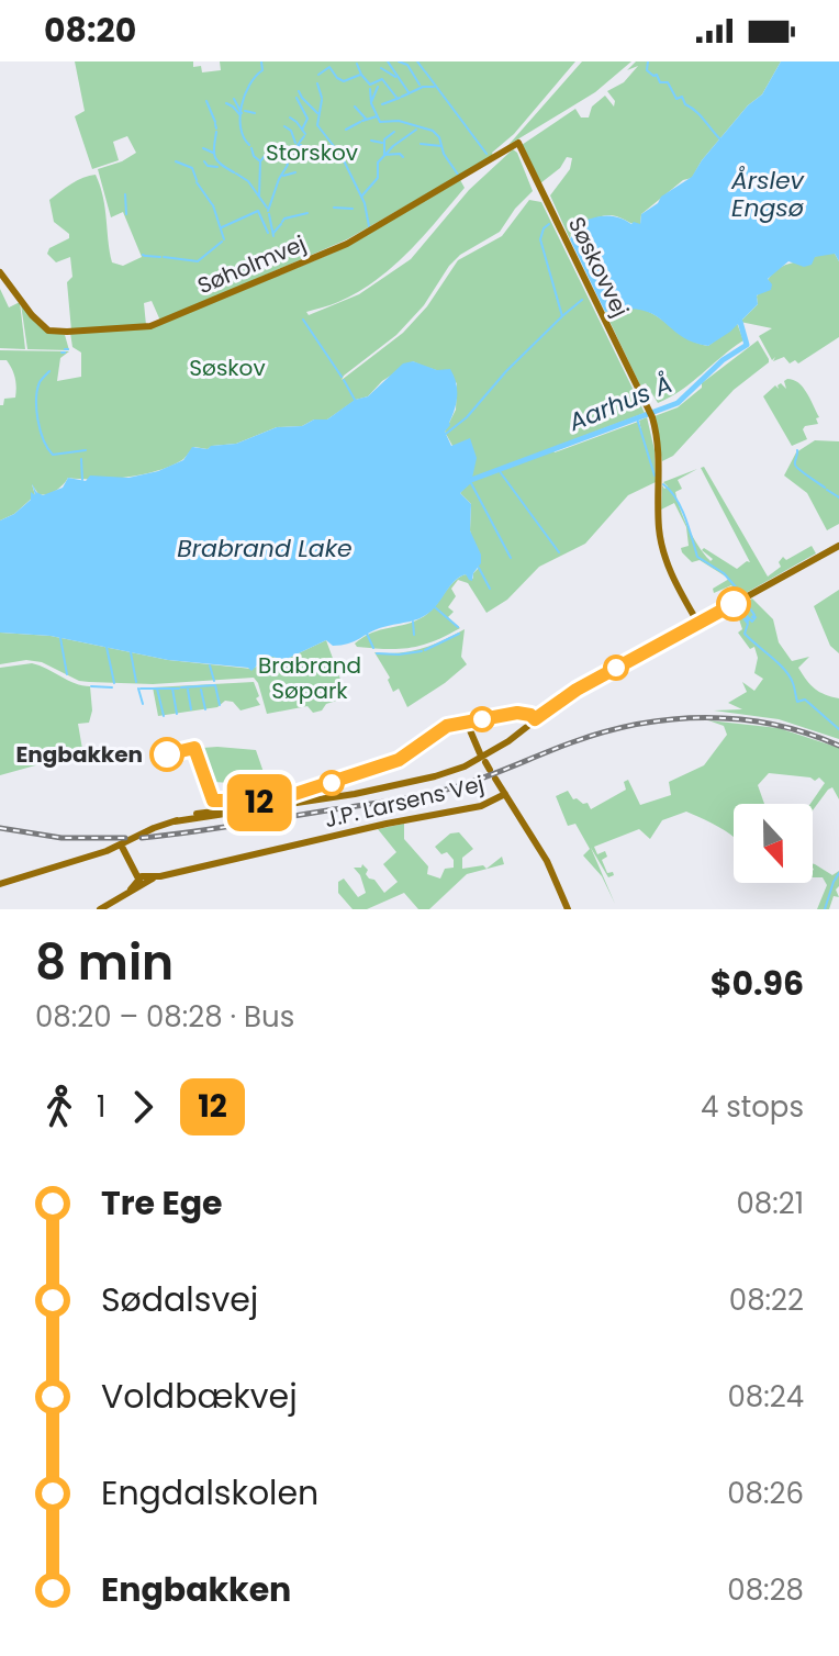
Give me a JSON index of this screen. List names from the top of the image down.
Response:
{
  "streets": {
    "street": ["Søholmvej", "Søskovvej", "J.P. Larsens Vej"]
  },
  "crossings": [
    ["Søholmvej", "Søskovvej"]
  ],
  "water": ["Årslev Engsø", "Aarhus Å", "Brabrand Lake"],
  "parks": ["Storskov", "Søskov", "Brabrand Søpark"],
  "places": ["Engbakken"],
  "lines": ["bus line 12"],
  "north": "bottom",
  "page": {
    "status": "08:20",
    "on_map": "12",
    "heading": ["8 min", "08:20 – 08:28 · Bus", "$0.96"],
    "legs": ["1", "12", "4 stops"],
    "list": [
      {
        "name": "Tre Ege",
        "value": "08:21"
      },
      {
        "name": "Sødalsvej",
        "value": "08:22"
      },
      {
        "name": "Voldbækvej",
        "value": "08:24"
      },
      {
        "name": "Engdalskolen",
        "value": "08:26"
      },
      {
        "name": "Engbakken",
        "value": "08:28"
      }
    ]
  }
}
